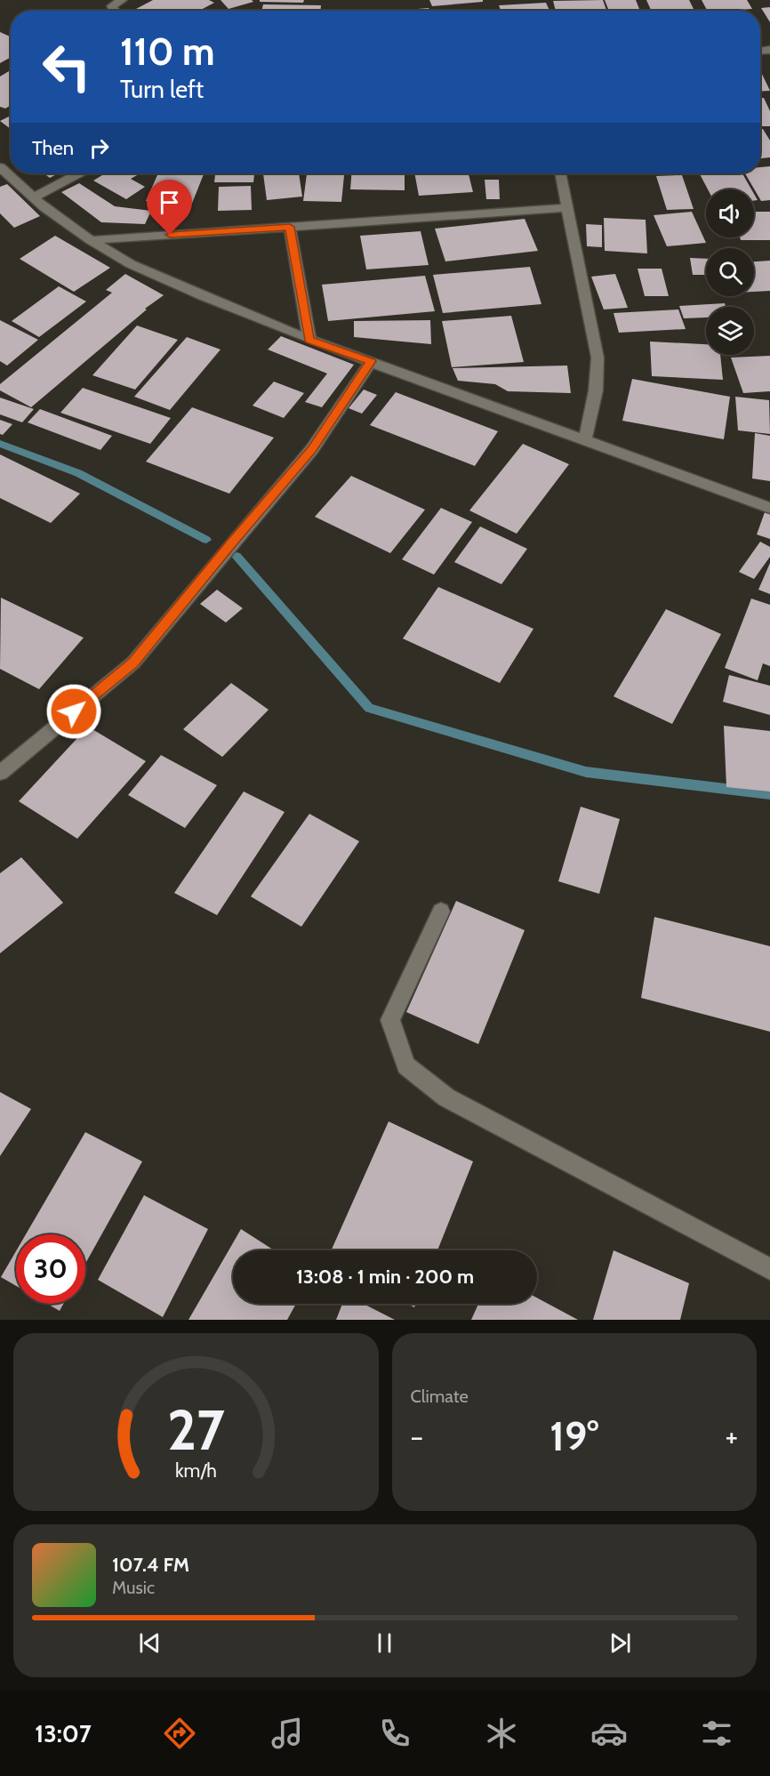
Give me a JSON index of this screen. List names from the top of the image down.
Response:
{
  "page": {
    "turn": ["110 m", "Turn left"],
    "then": "Then",
    "limit": "30",
    "trip": "13:08 · 1 min · 200 m",
    "tile": "Climate",
    "heat": ["−", "19°", "+"],
    "song": ["107.4 FM", "Music"],
    "tabs": "13:07",
    "gauge": ["27", "km/h"]
  }
}
